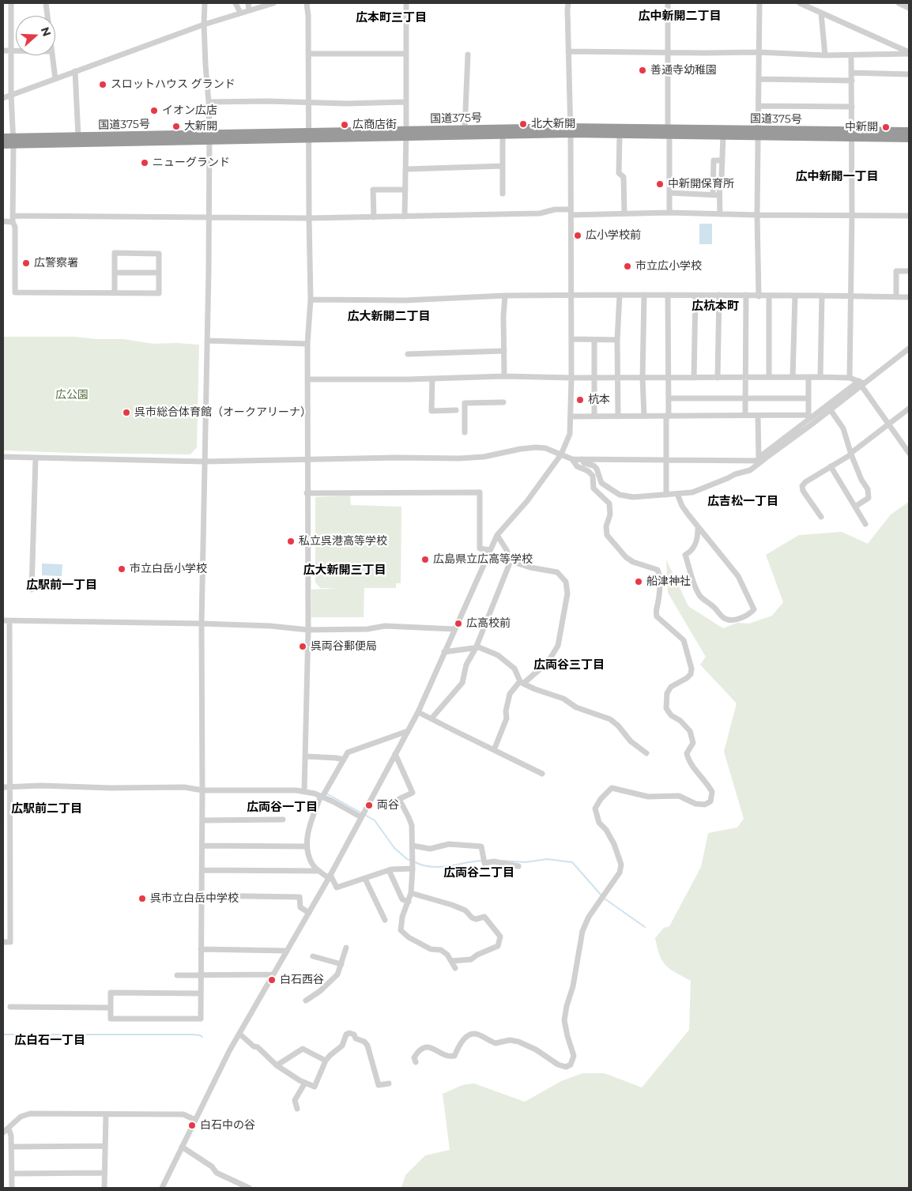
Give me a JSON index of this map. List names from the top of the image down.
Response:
{
  "streets": {
    "highway": ["国道375号"]
  },
  "districts": [
    "広中新開二丁目",
    "広本町三丁目",
    "広中新開一丁目",
    "広杭本町",
    "広大新開二丁目",
    "広吉松一丁目",
    "広大新開三丁目",
    "広駅前一丁目",
    "広両谷三丁目",
    "広両谷一丁目",
    "広駅前二丁目",
    "広両谷二丁目",
    "広白石一丁目"
  ],
  "parks": ["広公園"],
  "places": [
    "善通寺幼稚園",
    "スロットハウス グランド",
    "イオン広店",
    "北大新開",
    "広商店街",
    "大新開",
    "中新開",
    "ニューグランド",
    "中新開保育所",
    "広小学校前",
    "広警察署",
    "市立広小学校",
    "杭本",
    "呉市総合体育館（オークアリーナ）",
    "私立呉港高等学校",
    "広島県立広高等学校",
    "市立白岳小学校",
    "船津神社",
    "広高校前",
    "呉両谷郵便局",
    "両谷",
    "呉市立白岳中学校",
    "白石西谷",
    "白石中の谷"
  ],
  "north": "right"
}
